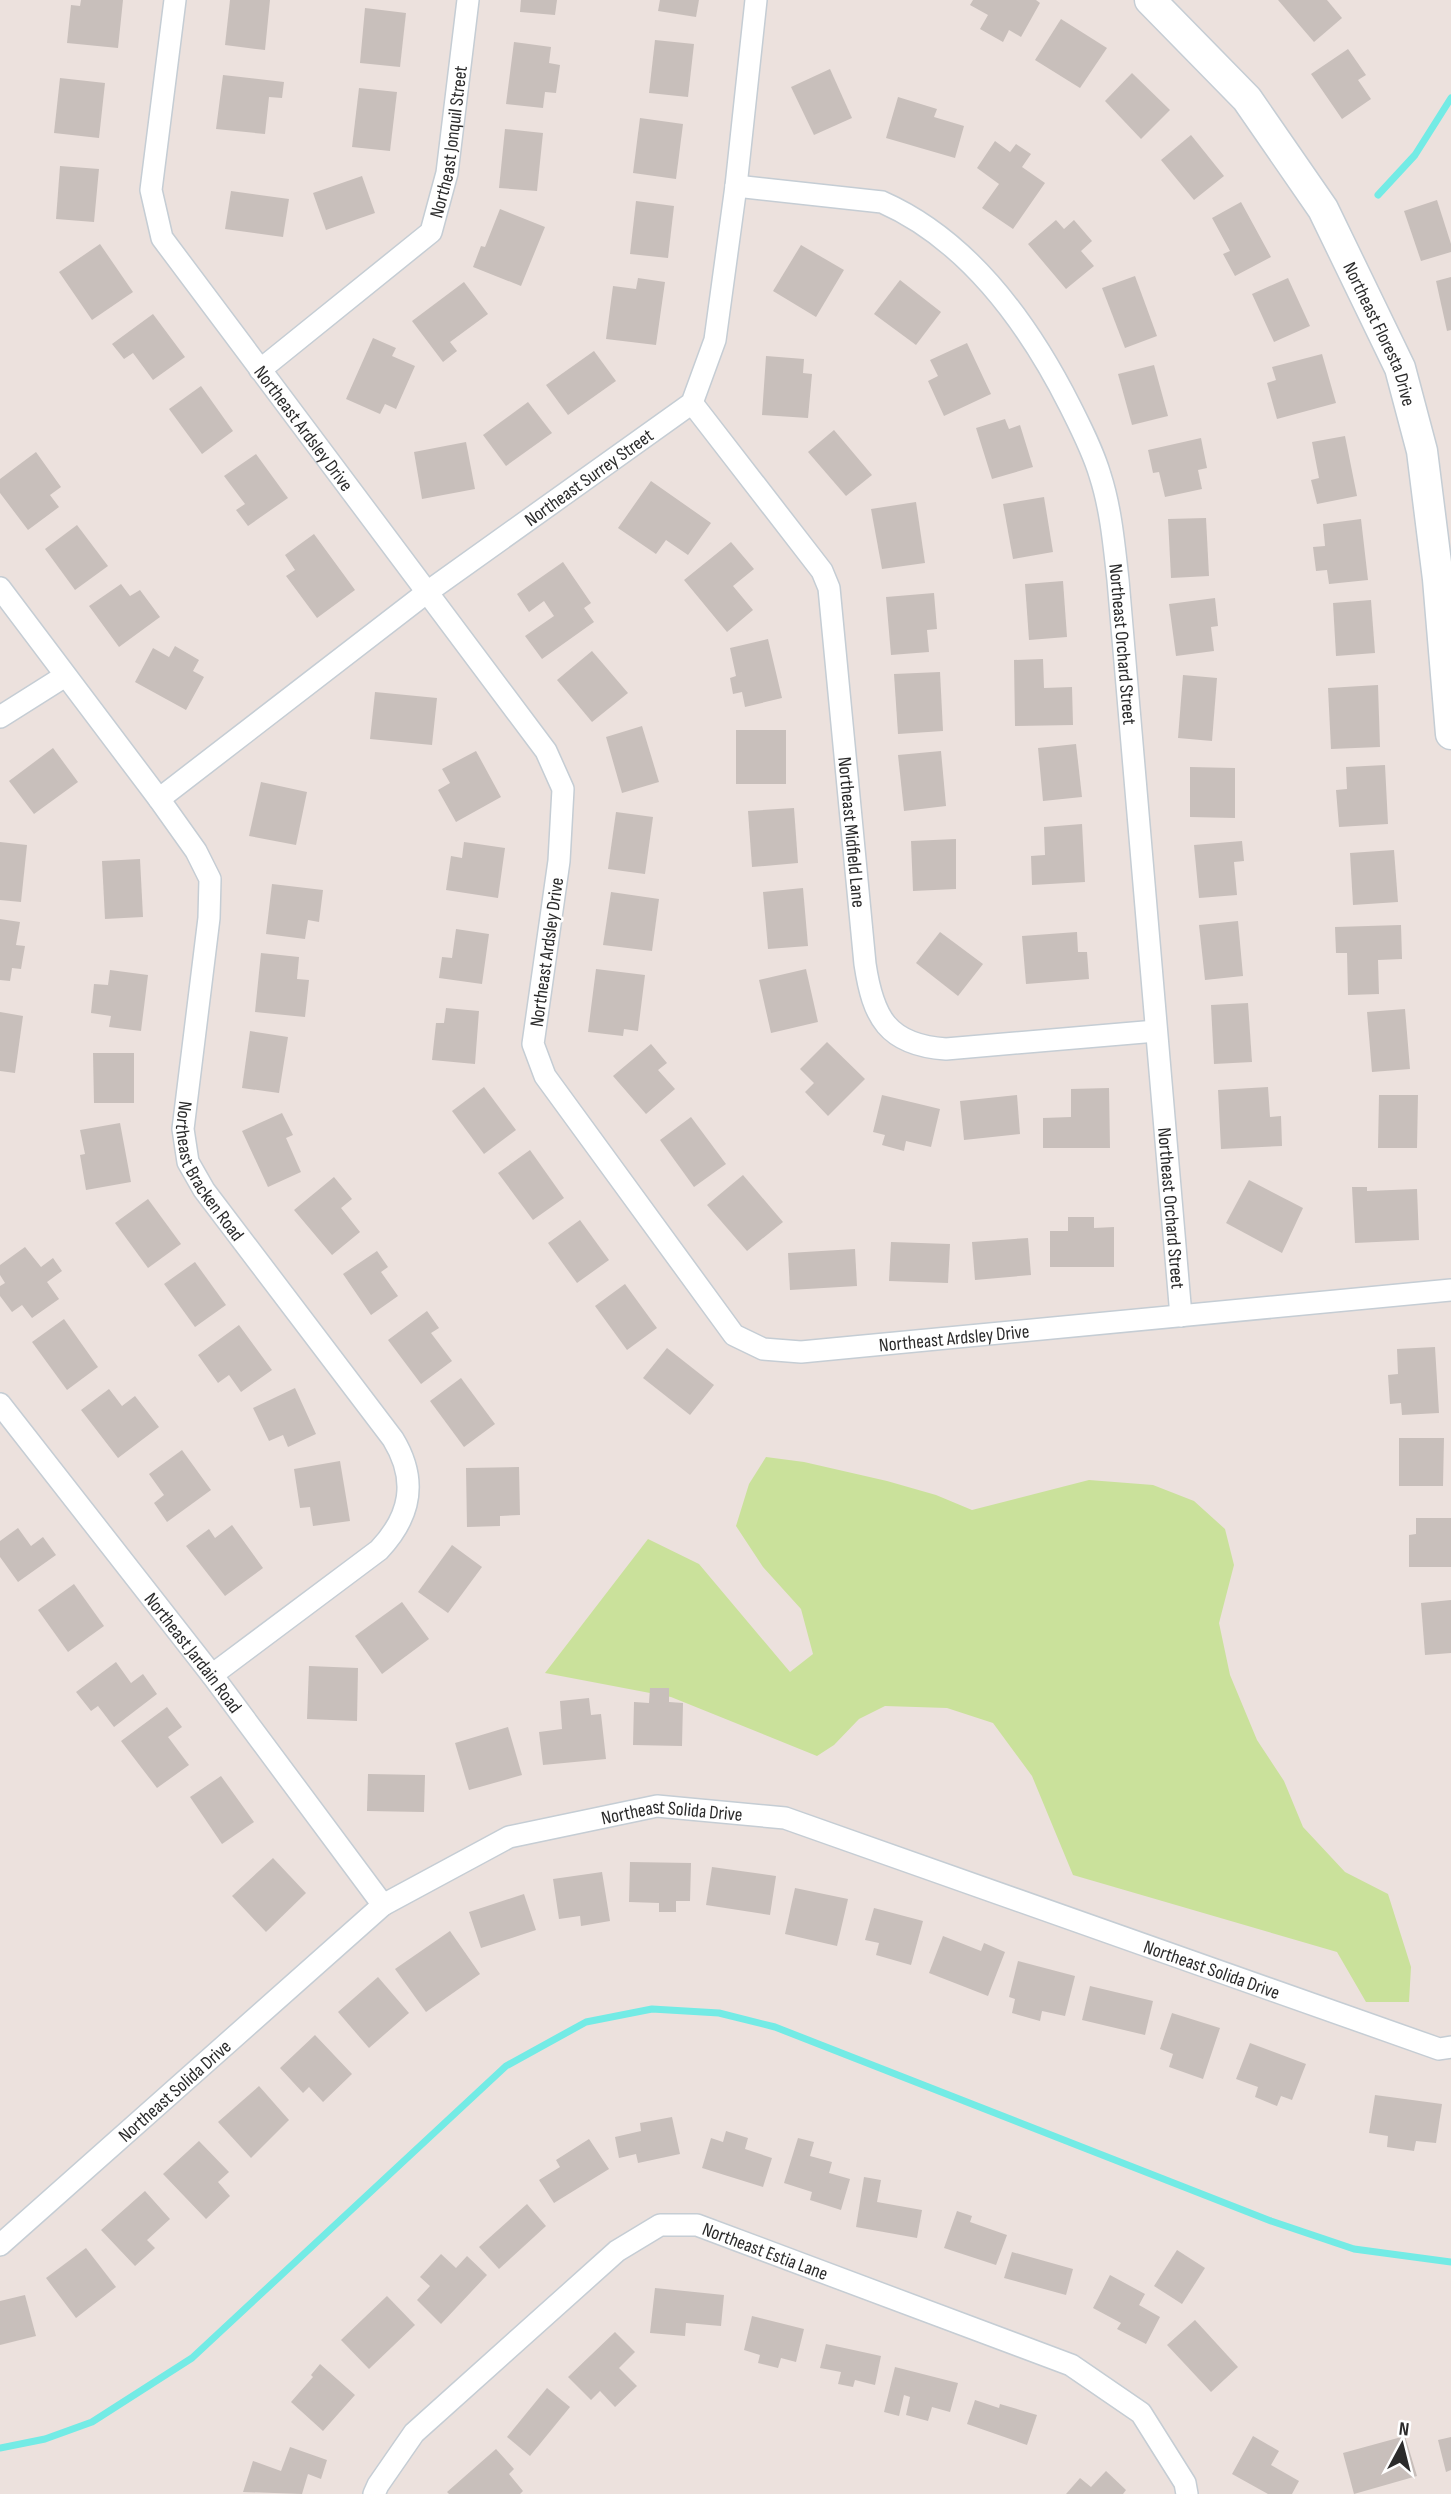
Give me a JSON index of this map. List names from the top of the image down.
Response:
{
  "streets": {
    "street": [
      "Northeast Jonquil Street",
      "Northeast Floresta Drive",
      "Northeast Ardsley Drive",
      "Northeast Surrey Street",
      "Northeast Orchard Street",
      "Northeast Midfield Lane",
      "Northeast Bracken Road",
      "Northeast Jardain Road",
      "Northeast Solida Drive",
      "Northeast Estia Lane"
    ]
  },
  "crossings": [
    ["Northeast Jonquil Street", "Northeast Ardsley Drive"],
    ["Northeast Ardsley Drive", "Northeast Surrey Street"],
    ["Northeast Ardsley Drive", "Northeast Orchard Street"],
    ["Northeast Surrey Street", "Northeast Midfield Lane"],
    ["Northeast Surrey Street", "Northeast Bracken Road"],
    ["Northeast Orchard Street", "Northeast Midfield Lane"],
    ["Northeast Bracken Road", "Northeast Jardain Road"],
    ["Northeast Jardain Road", "Northeast Solida Drive"]
  ],
  "north": "top"
}
